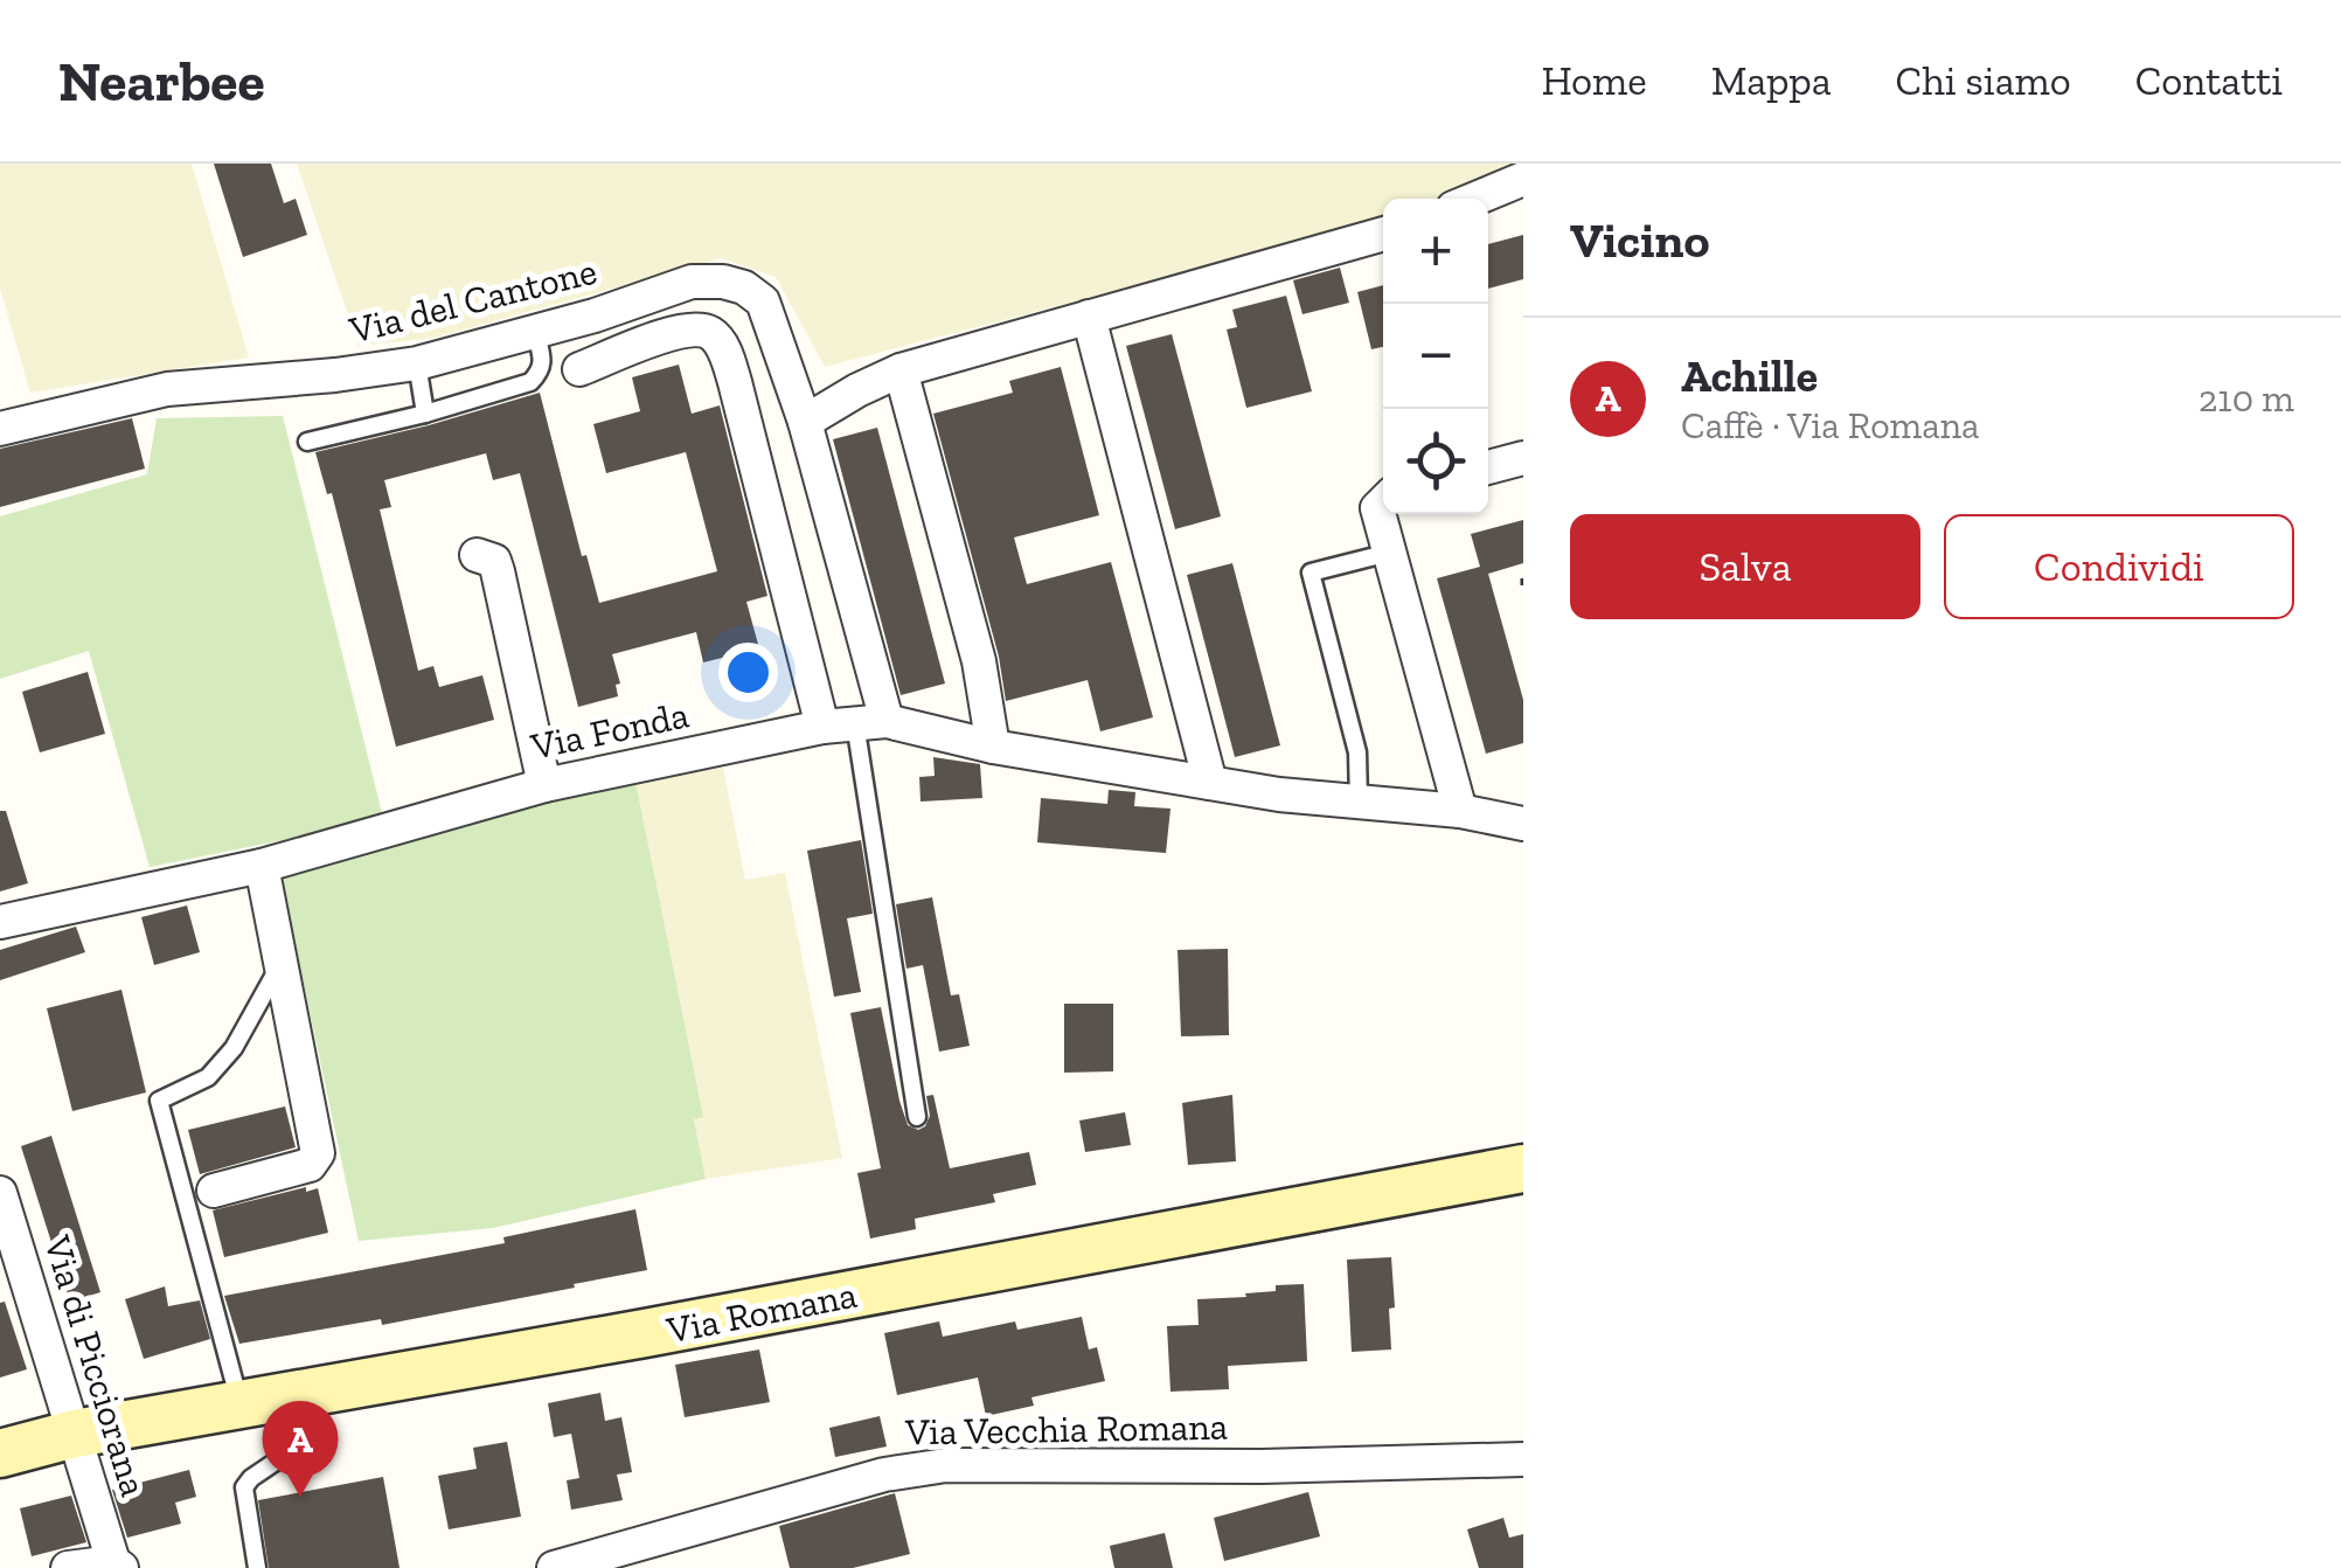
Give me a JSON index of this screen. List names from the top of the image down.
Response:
{
  "streets": {
    "main road": ["Via Romana"],
    "street": [
      "Via del Cantone",
      "Via Fonda",
      "Via di Picciorana",
      "Via Vecchia Romana"
    ]
  },
  "crossings": [
    ["Via del Cantone", "Via Fonda"],
    ["Via Romana", "Via di Picciorana"]
  ],
  "page": {
    "header": "Nearbee",
    "nav": [
      "Home",
      "Mappa",
      "Chi siamo",
      "Contatti"
    ],
    "heading": "Vicino",
    "map_buttons": ["+", "−"],
    "list": [
      {
        "mark": "A",
        "name": "Achille",
        "note": "Caffè · Via Romana",
        "value": "210 m"
      }
    ],
    "buttons": ["Salva", "Condividi"],
    "pins": "A"
  }
}
